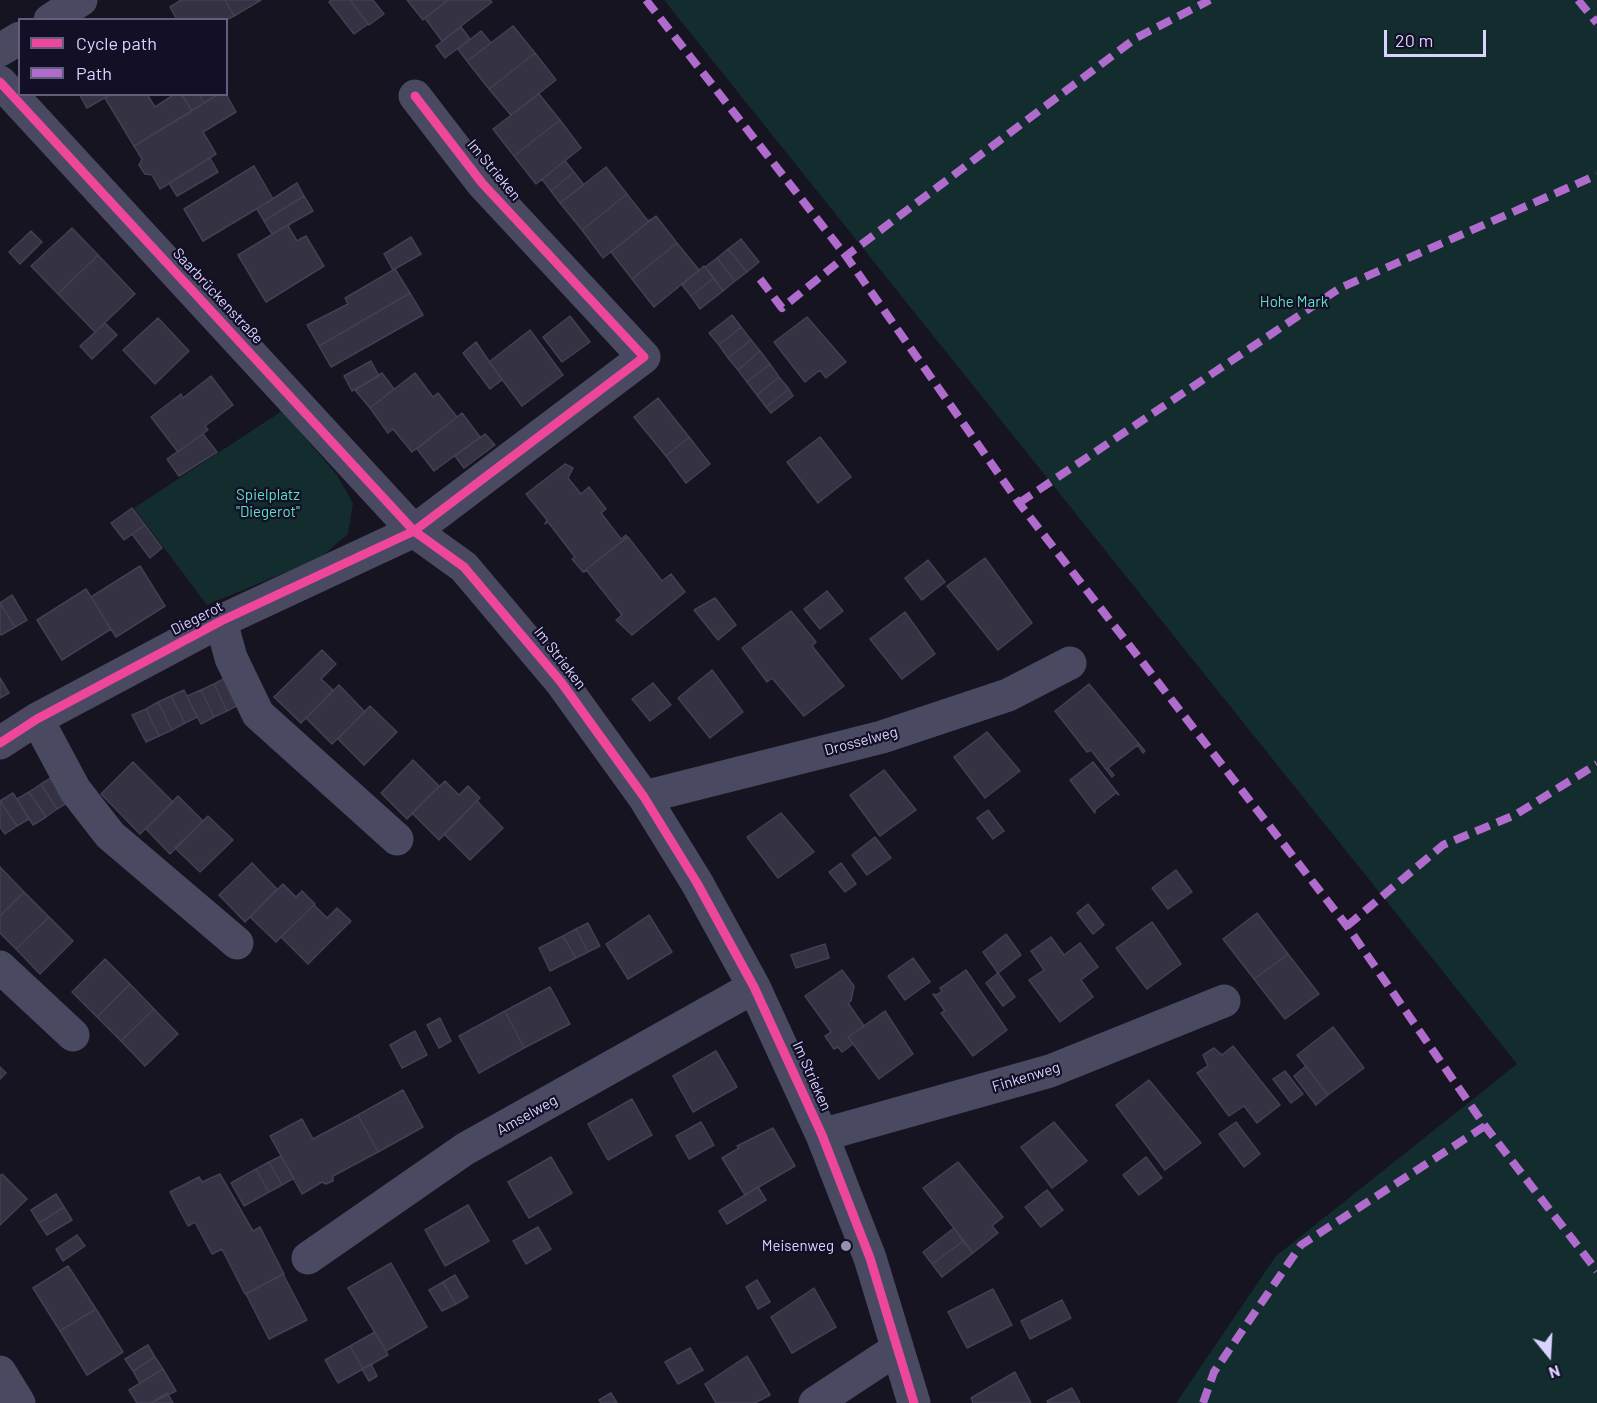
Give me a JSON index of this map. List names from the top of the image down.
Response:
{
  "streets": {
    "street": [
      "Im Strieken",
      "Saarbrückenstraße",
      "Diegerot",
      "Drosselweg",
      "Finkenweg",
      "Amselweg"
    ]
  },
  "crossings": [
    ["Im Strieken", "Saarbrückenstraße"],
    ["Im Strieken", "Diegerot"],
    ["Im Strieken", "Drosselweg"],
    ["Im Strieken", "Finkenweg"],
    ["Im Strieken", "Amselweg"],
    ["Saarbrückenstraße", "Diegerot"]
  ],
  "parks": ["Hohe Mark", "Spielplatz \"Diegerot\""],
  "places": ["Meisenweg"],
  "legend": ["Cycle path", "Path"],
  "scale_bar": "20 m",
  "north": "bottom"
}
